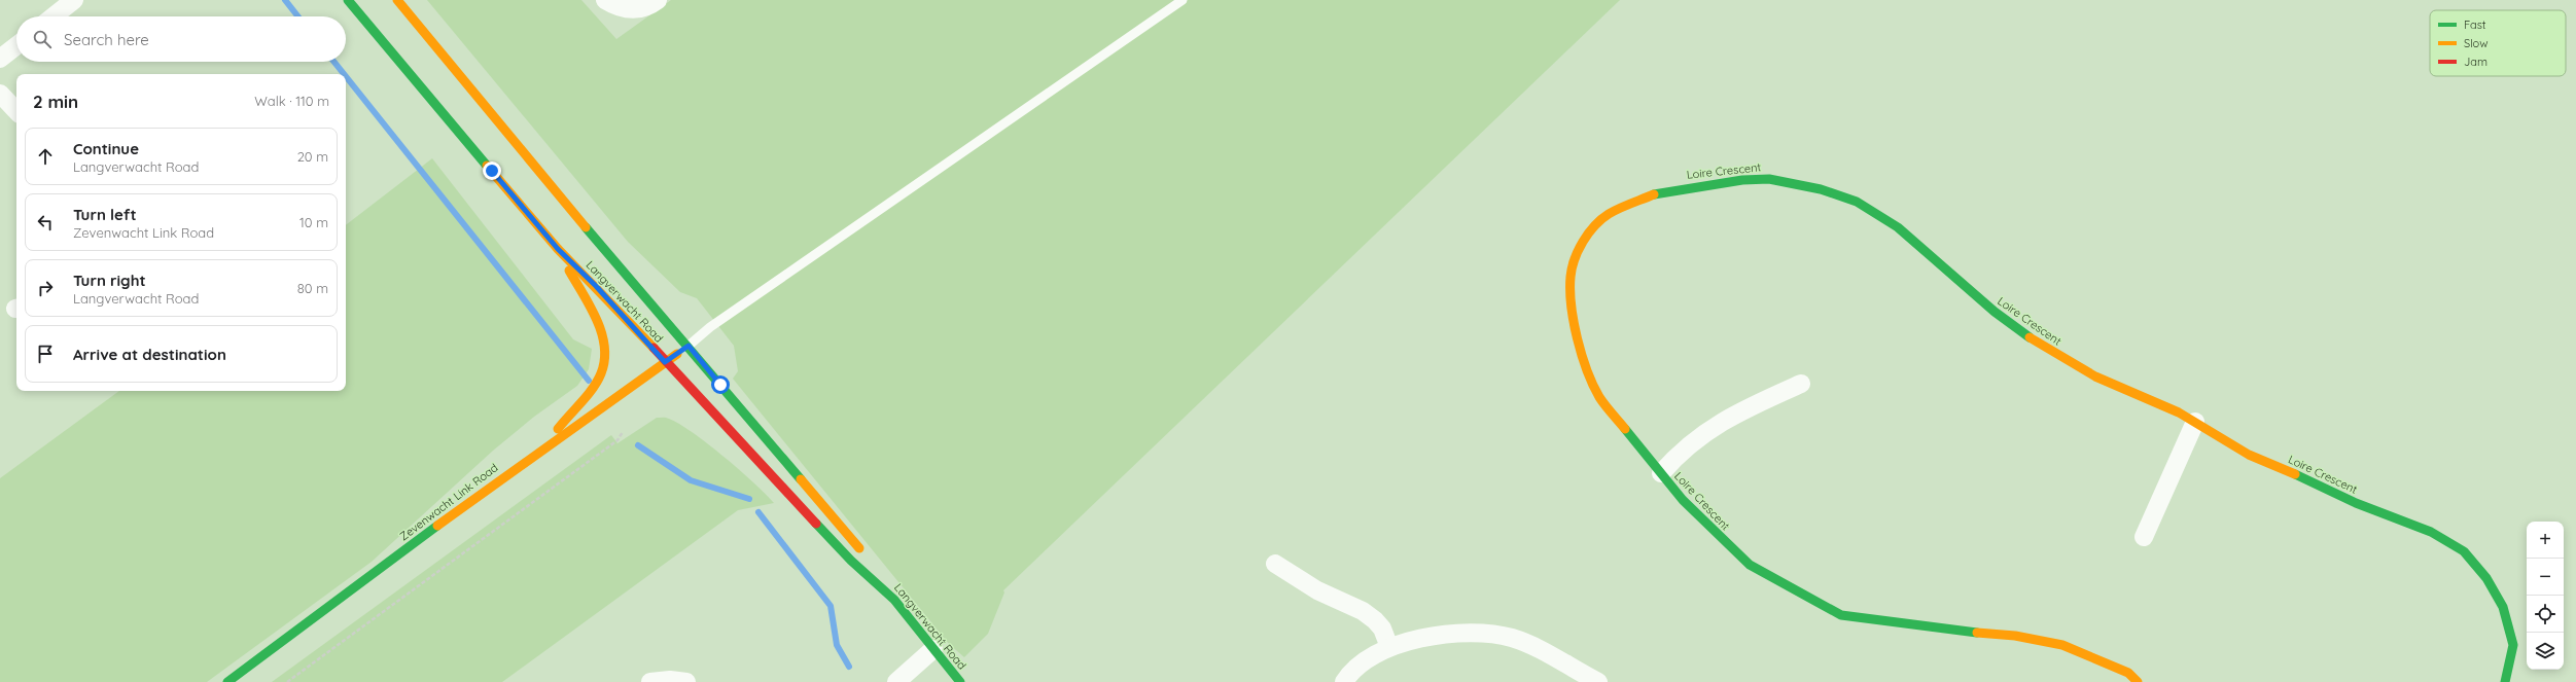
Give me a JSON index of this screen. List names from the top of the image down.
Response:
{
  "streets": {
    "street": ["Loire Crescent", "Langverwacht Road", "Zevenwacht Link Road"]
  },
  "crossings": [
    ["Langverwacht Road", "Zevenwacht Link Road"]
  ],
  "legend": ["Fast", "Slow", "Jam"],
  "page": {
    "search": "Search here",
    "heading": ["2 min", "Walk · 110 m"],
    "list": [
      ["Continue", "Langverwacht Road", "20 m"],
      ["Turn left", "Zevenwacht Link Road", "10 m"],
      ["Turn right", "Langverwacht Road", "80 m"],
      "Arrive at destination"
    ],
    "map_buttons": ["+", "−"]
  }
}
